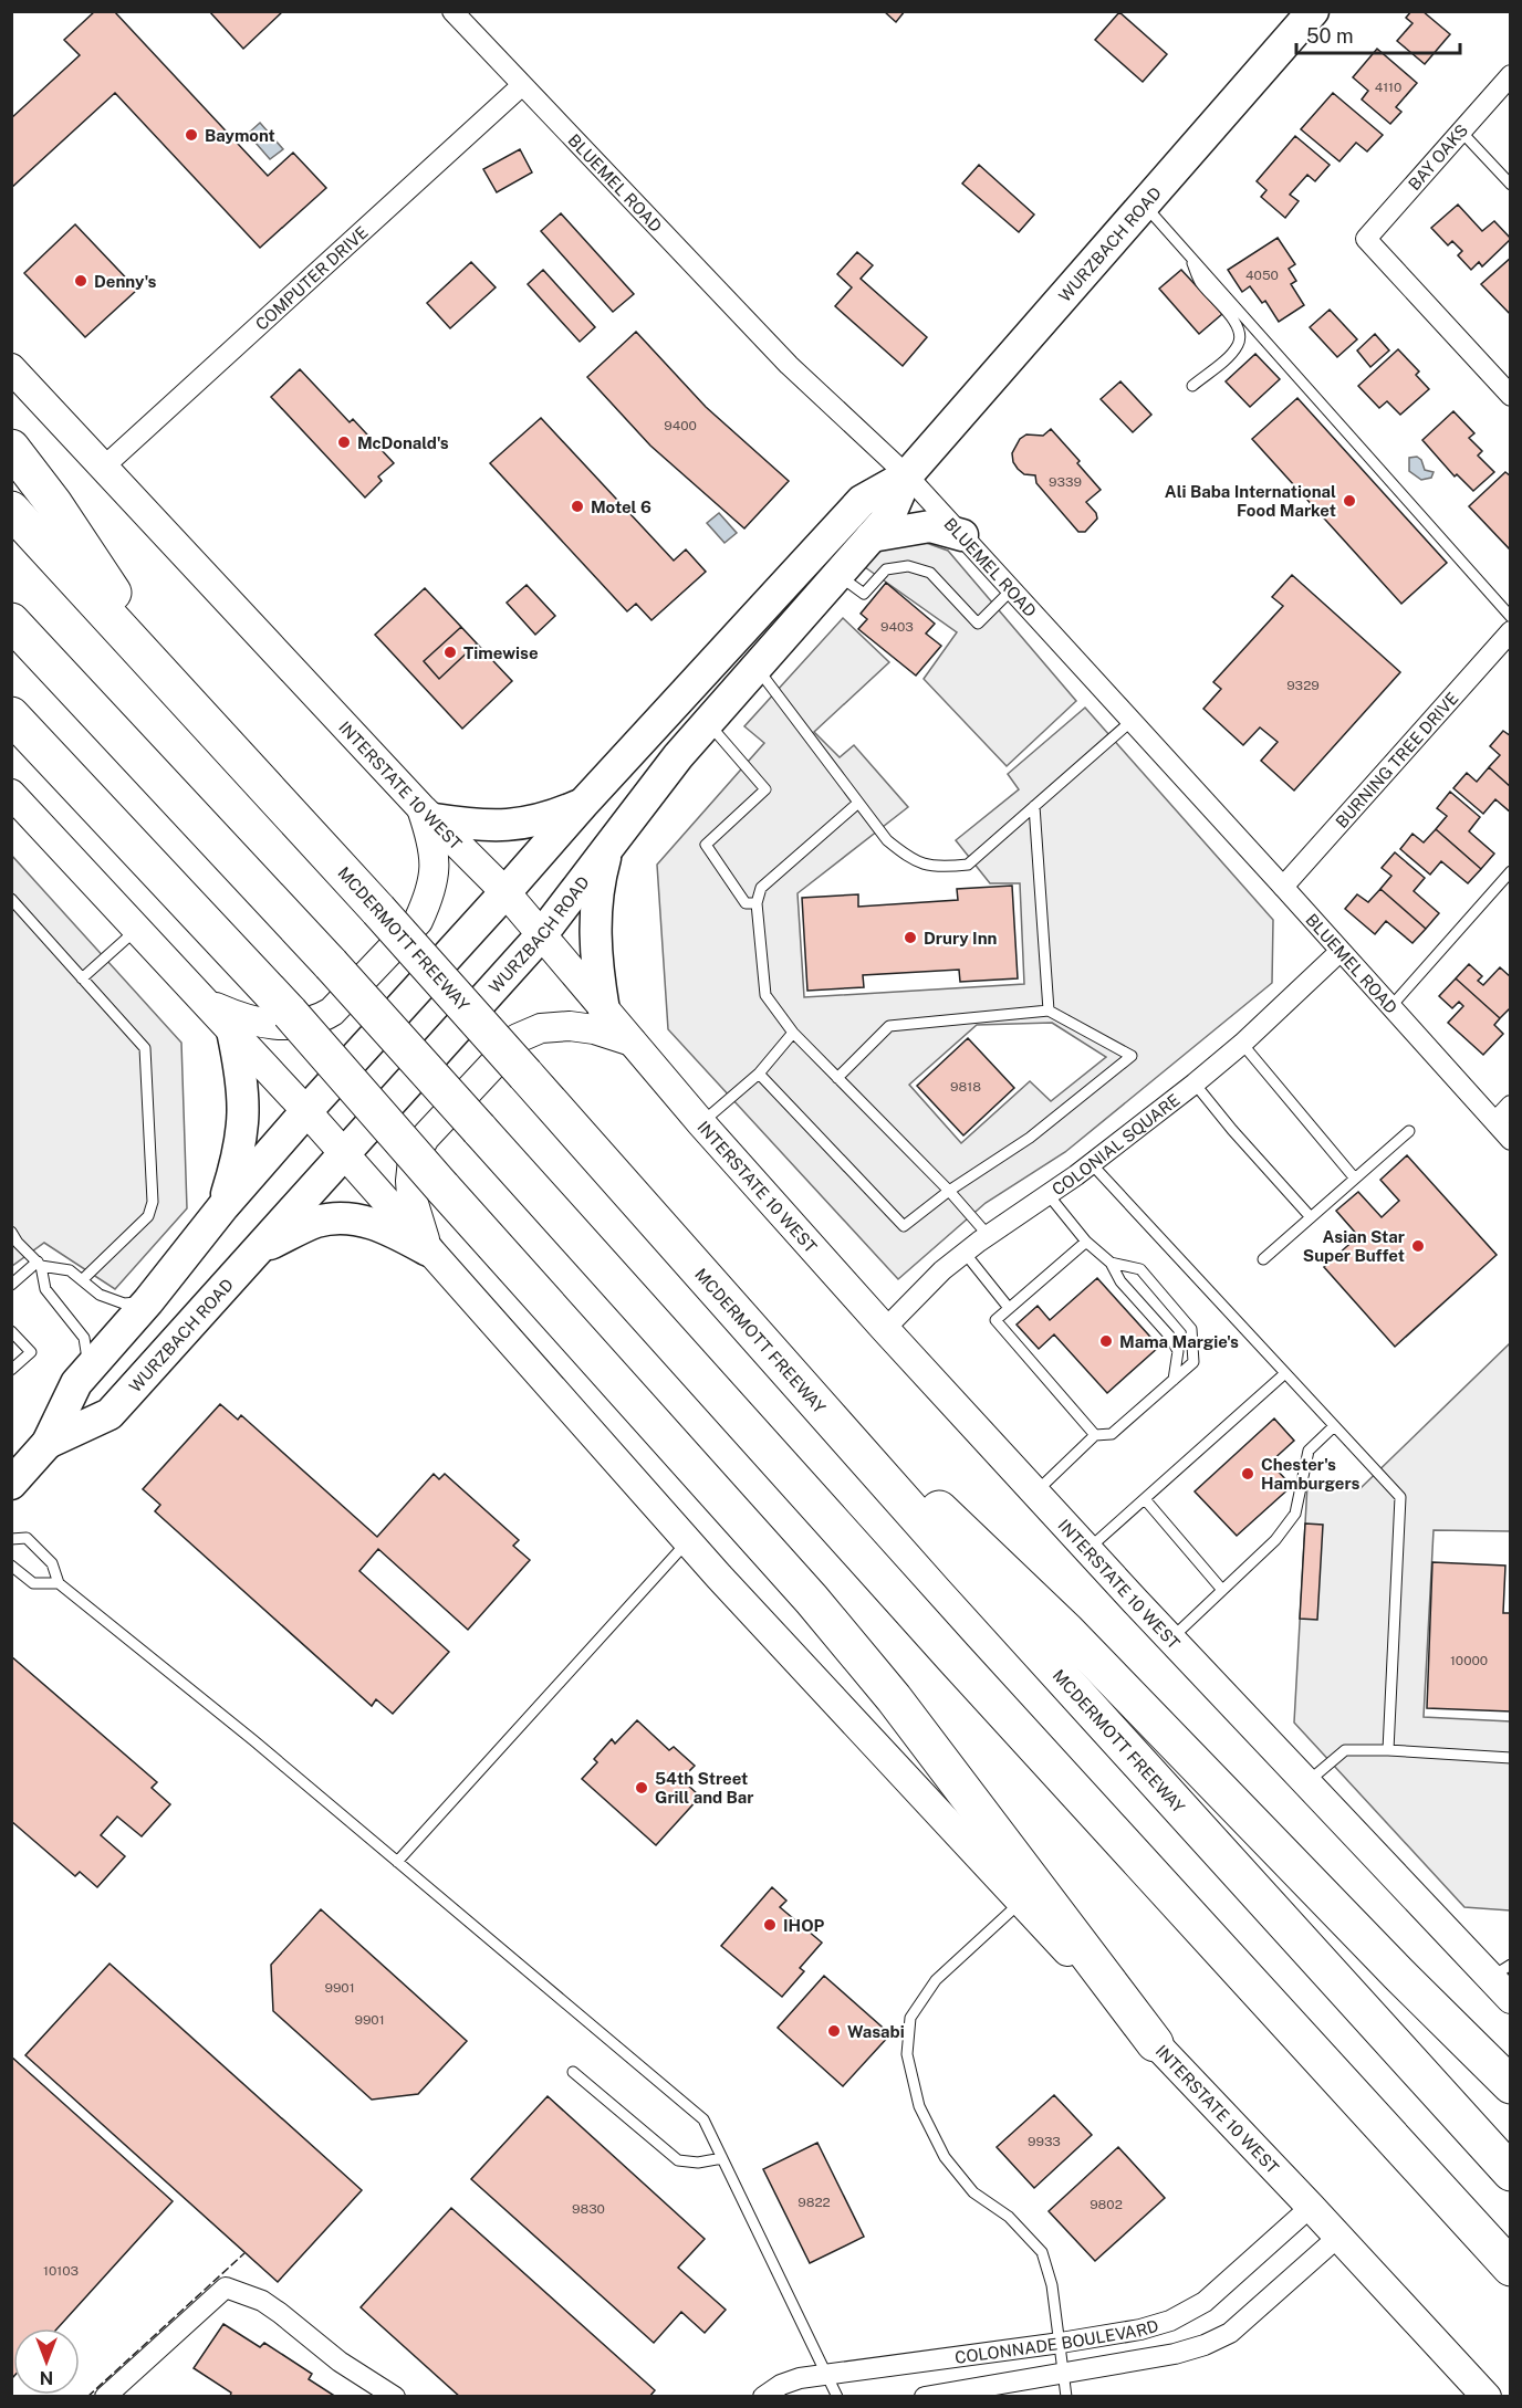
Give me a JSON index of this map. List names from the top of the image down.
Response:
{
  "streets": {
    "highway": ["MCDERMOTT FREEWAY"],
    "main road": ["WURZBACH ROAD", "INTERSTATE 10 WEST"],
    "street": [
      "BAY OAKS",
      "BLUEMEL ROAD",
      "COMPUTER DRIVE",
      "BURNING TREE DRIVE",
      "COLONIAL SQUARE",
      "COLONNADE BOULEVARD"
    ]
  },
  "crossings": [
    ["BLUEMEL ROAD", "WURZBACH ROAD"],
    ["BLUEMEL ROAD", "COMPUTER DRIVE"],
    ["BLUEMEL ROAD", "BURNING TREE DRIVE"],
    ["BLUEMEL ROAD", "COLONIAL SQUARE"],
    ["WURZBACH ROAD", "INTERSTATE 10 WEST"],
    ["COMPUTER DRIVE", "INTERSTATE 10 WEST"],
    ["INTERSTATE 10 WEST", "COLONIAL SQUARE"],
    ["INTERSTATE 10 WEST", "COLONNADE BOULEVARD"]
  ],
  "places": [
    "Baymont",
    "Denny's",
    "McDonald's",
    "Ali Baba International Food Market",
    "Motel 6",
    "Timewise",
    "Drury Inn",
    "Asian Star Super Buffet",
    "Mama Margie's",
    "Chester's Hamburgers",
    "54th Street Grill and Bar",
    "IHOP",
    "Wasabi"
  ],
  "house_numbers": [
    "4110",
    "4050",
    "9400",
    "9339",
    "9403",
    "9329",
    "9818",
    "10000",
    "9901",
    "9901",
    "9933",
    "9822",
    "9802",
    "9830",
    "10103"
  ],
  "scale_bar": "50 m",
  "north": "bottom"
}
